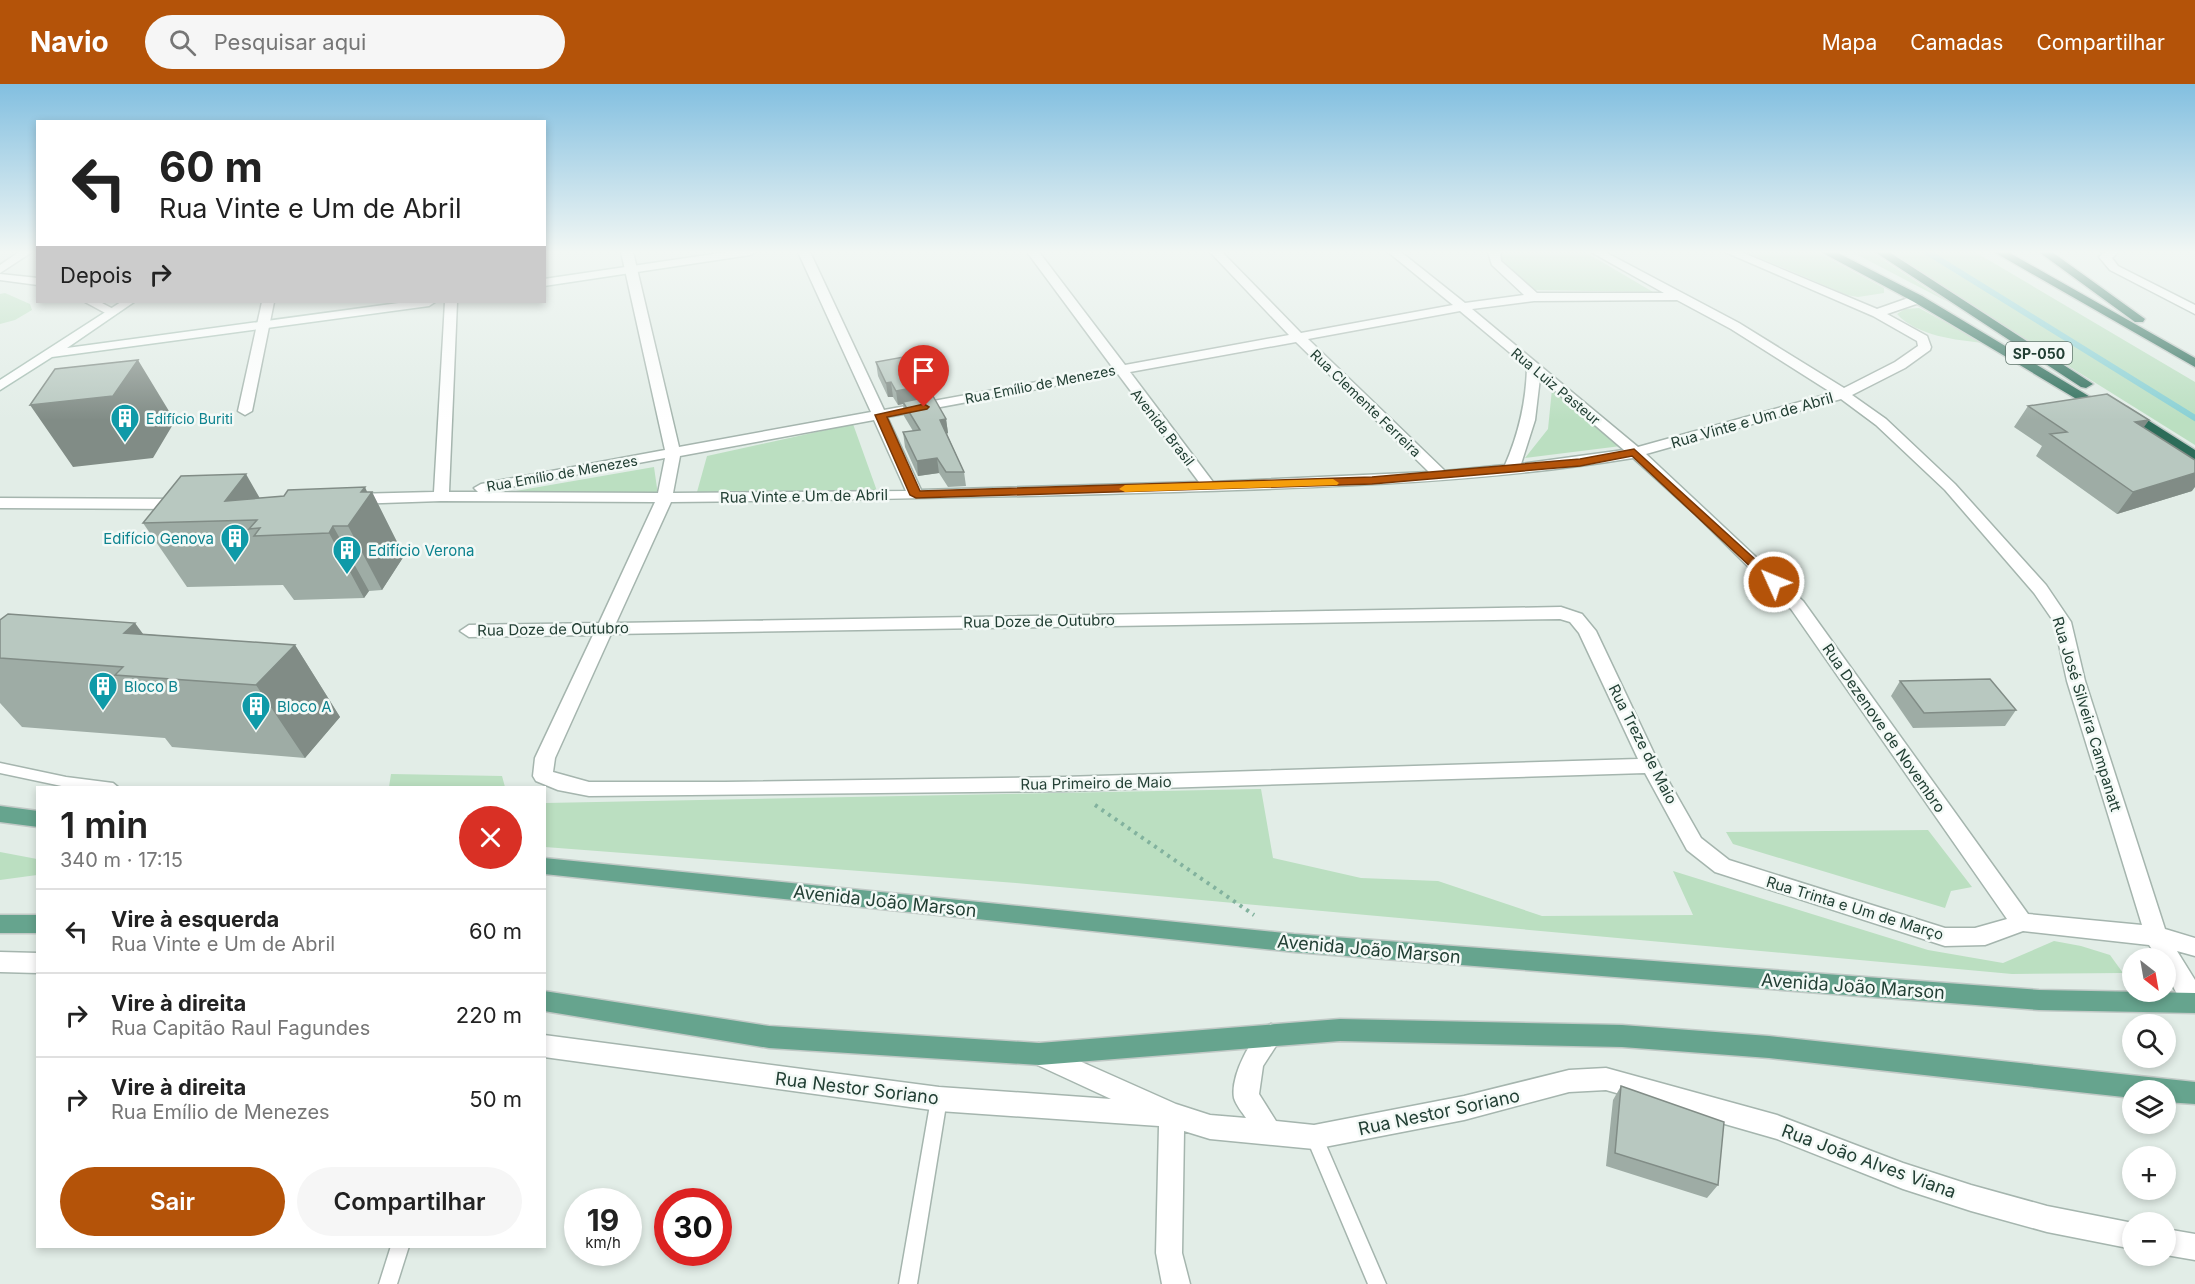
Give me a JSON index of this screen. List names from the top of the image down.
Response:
{
  "streets": {
    "highway": ["SP-050"],
    "main road": ["Avenida João Marson"],
    "street": [
      "Rua Emílio de Menezes",
      "Rua Luiz Pasteur",
      "Rua Clemente Ferreira",
      "Rua Vinte e Um de Abril",
      "Avenida Brasil",
      "Rua Doze de Outubro",
      "Rua José Silveira Campanatt",
      "Rua Dezenove de Novembro",
      "Rua Treze de Maio",
      "Rua Primeiro de Maio",
      "Rua Trinta e Um de Março",
      "Rua Nestor Soriano",
      "Rua João Alves Viana"
    ]
  },
  "crossings": [
    ["Rua Emílio de Menezes", "Rua Luiz Pasteur"],
    ["Rua Emílio de Menezes", "Rua Clemente Ferreira"],
    ["Rua Emílio de Menezes", "Rua Vinte e Um de Abril"],
    ["Rua Emílio de Menezes", "Avenida Brasil"],
    ["Rua Luiz Pasteur", "Rua Vinte e Um de Abril"],
    ["Rua Luiz Pasteur", "Rua Dezenove de Novembro"],
    ["Rua Clemente Ferreira", "Rua Vinte e Um de Abril"],
    ["Rua Vinte e Um de Abril", "Avenida Brasil"],
    ["Rua Vinte e Um de Abril", "Rua José Silveira Campanatt"],
    ["Rua Vinte e Um de Abril", "Rua Dezenove de Novembro"],
    ["Rua Doze de Outubro", "Rua Treze de Maio"],
    ["Rua Doze de Outubro", "Rua Primeiro de Maio"],
    ["Rua José Silveira Campanatt", "Avenida João Marson"],
    ["Rua Dezenove de Novembro", "Rua Trinta e Um de Março"],
    ["Rua Treze de Maio", "Rua Primeiro de Maio"],
    ["Rua Treze de Maio", "Rua Trinta e Um de Março"],
    ["Rua Nestor Soriano", "Rua João Alves Viana"]
  ],
  "places": {
    "building": [
      "Edifício Buriti",
      "Edifício Genova",
      "Edifício Verona",
      "Bloco B",
      "Bloco A"
    ]
  },
  "north": "bottom right",
  "page": {
    "header": "Navio",
    "search": "Pesquisar aqui",
    "nav": ["Mapa", "Camadas", "Compartilhar"],
    "turn": ["60 m", "Rua Vinte e Um de Abril"],
    "then": "Depois",
    "heading": ["1 min", "340 m · 17:15"],
    "list": [
      {
        "name": "Vire à esquerda",
        "note": "Rua Vinte e Um de Abril",
        "value": "60 m"
      },
      {
        "name": "Vire à direita",
        "note": "Rua Capitão Raul Fagundes",
        "value": "220 m"
      },
      {
        "name": "Vire à direita",
        "note": "Rua Emílio de Menezes",
        "value": "50 m"
      }
    ],
    "map_buttons": ["+", "−"],
    "buttons": ["Sair", "Compartilhar"],
    "speed": "19 km/h",
    "limit": "30"
  }
}
